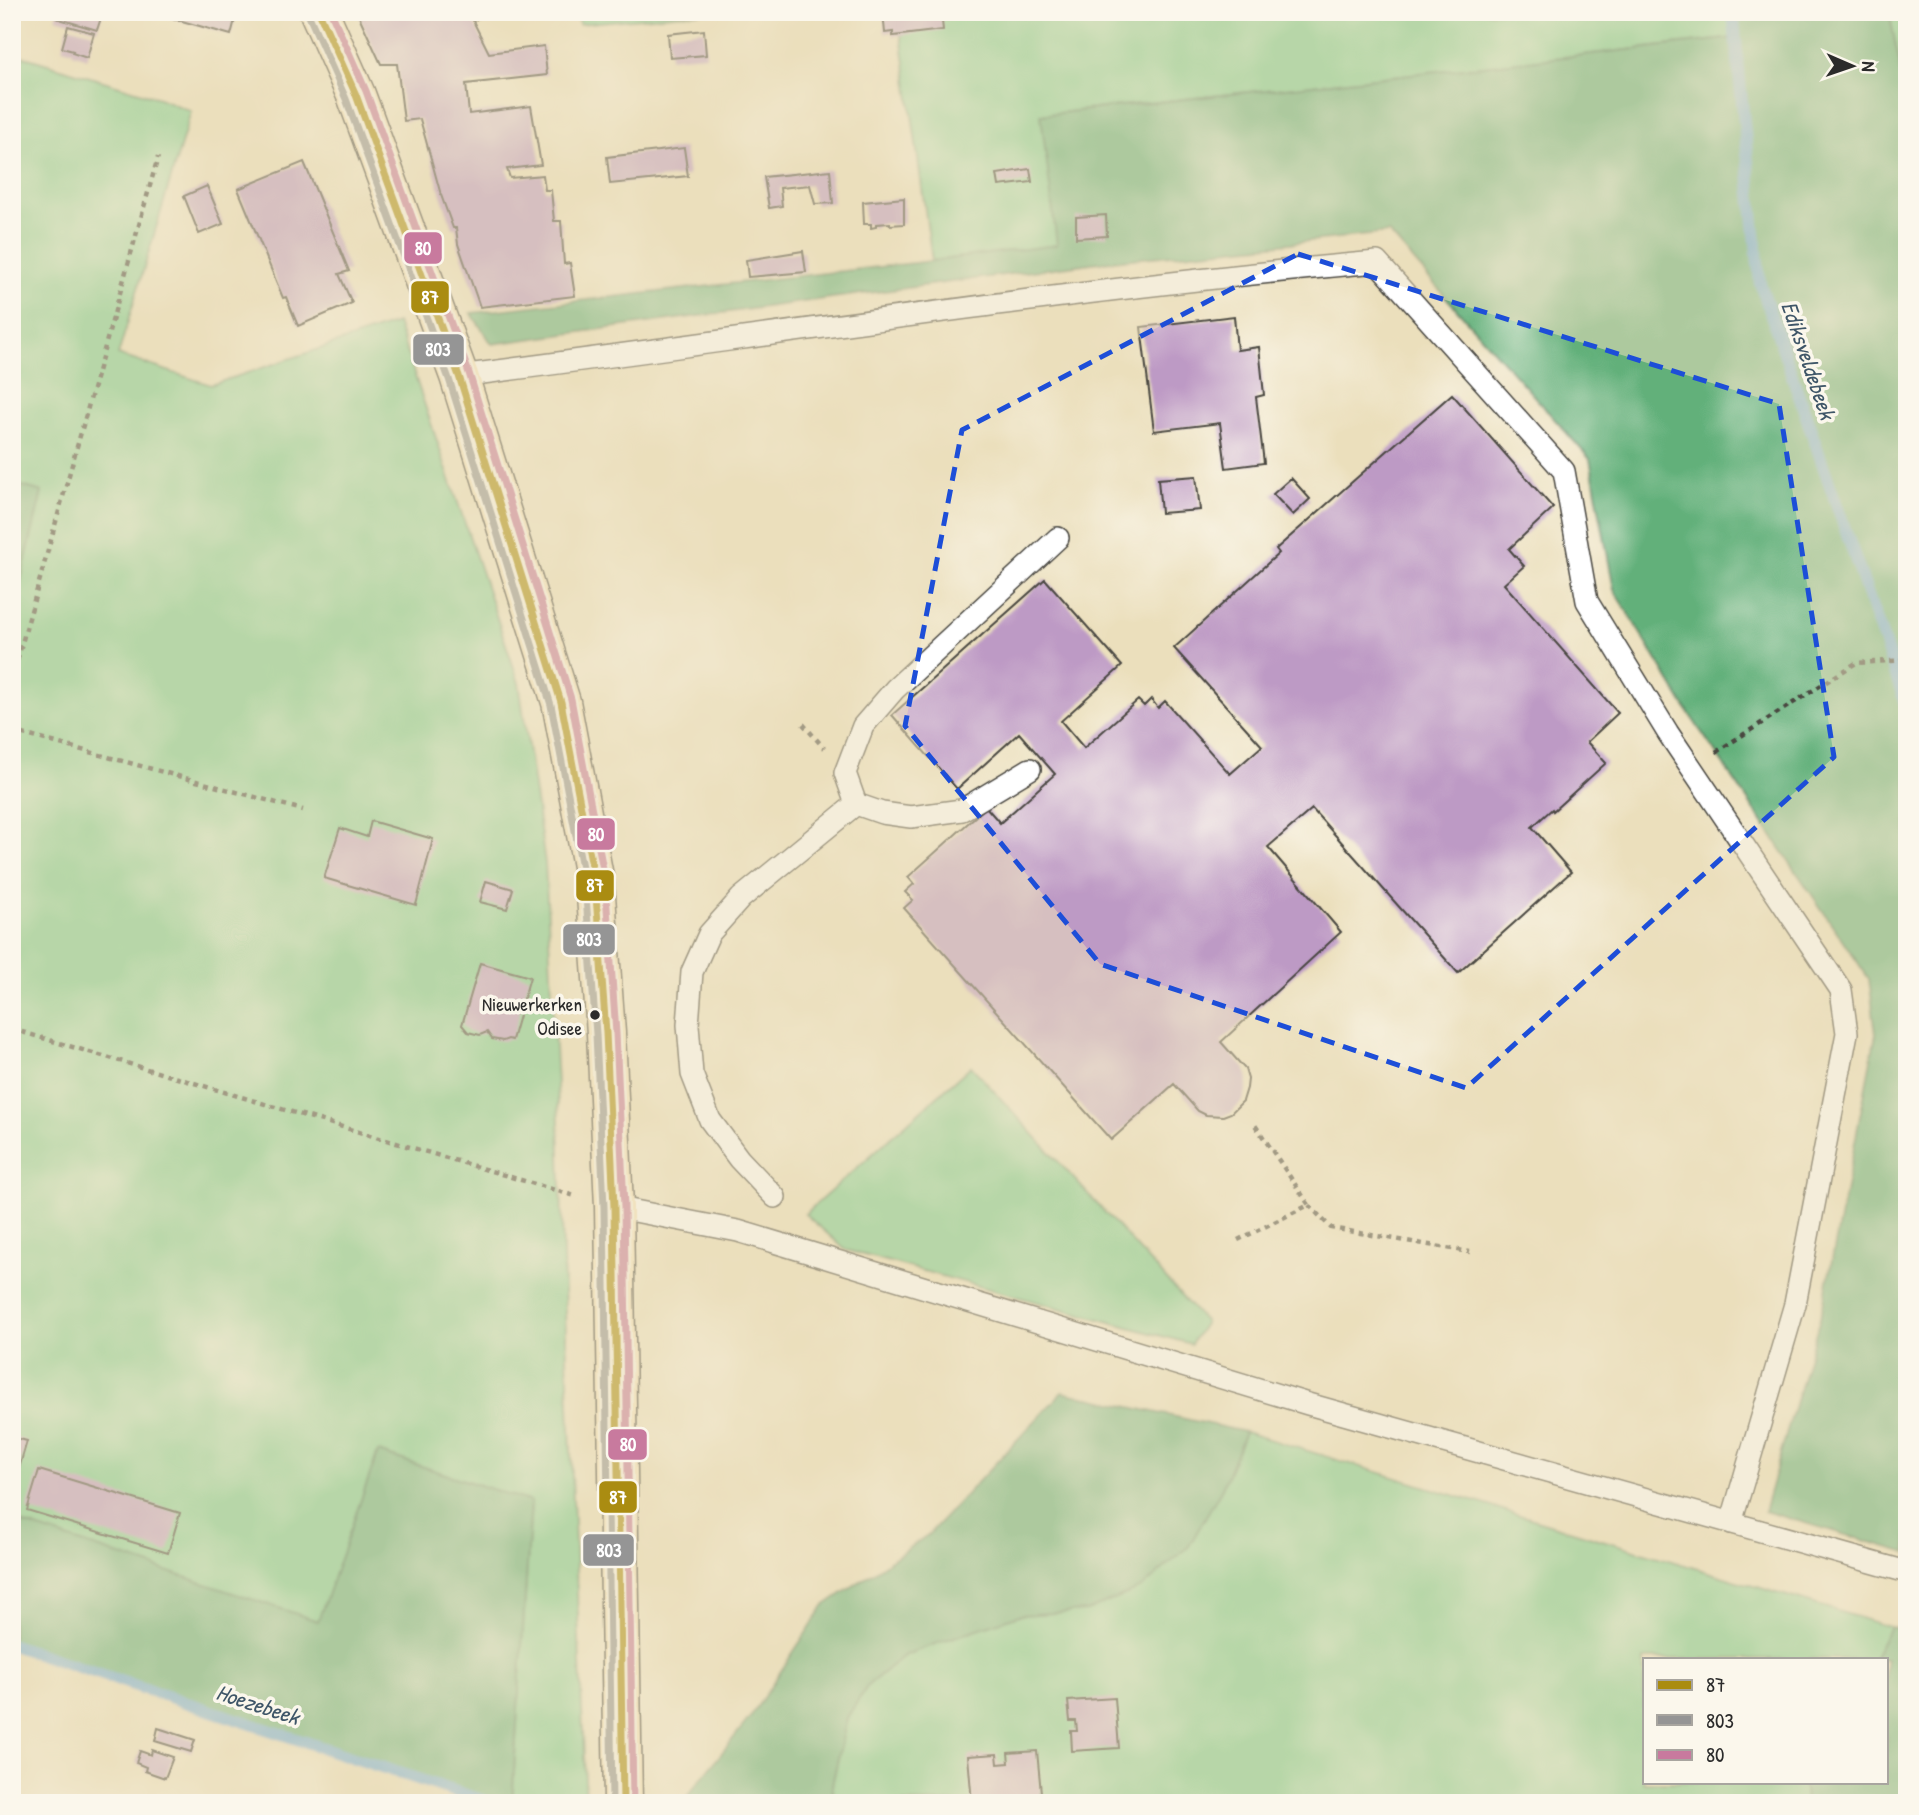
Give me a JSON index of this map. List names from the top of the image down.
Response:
{
  "water": ["Ediksveldebeek", "Hoezebeek"],
  "places": ["Nieuwerkerken Odisee"],
  "lines": ["transit line 87", "transit line 80", "transit line 803"],
  "legend": ["87", "803", "80"],
  "north": "right"
}
